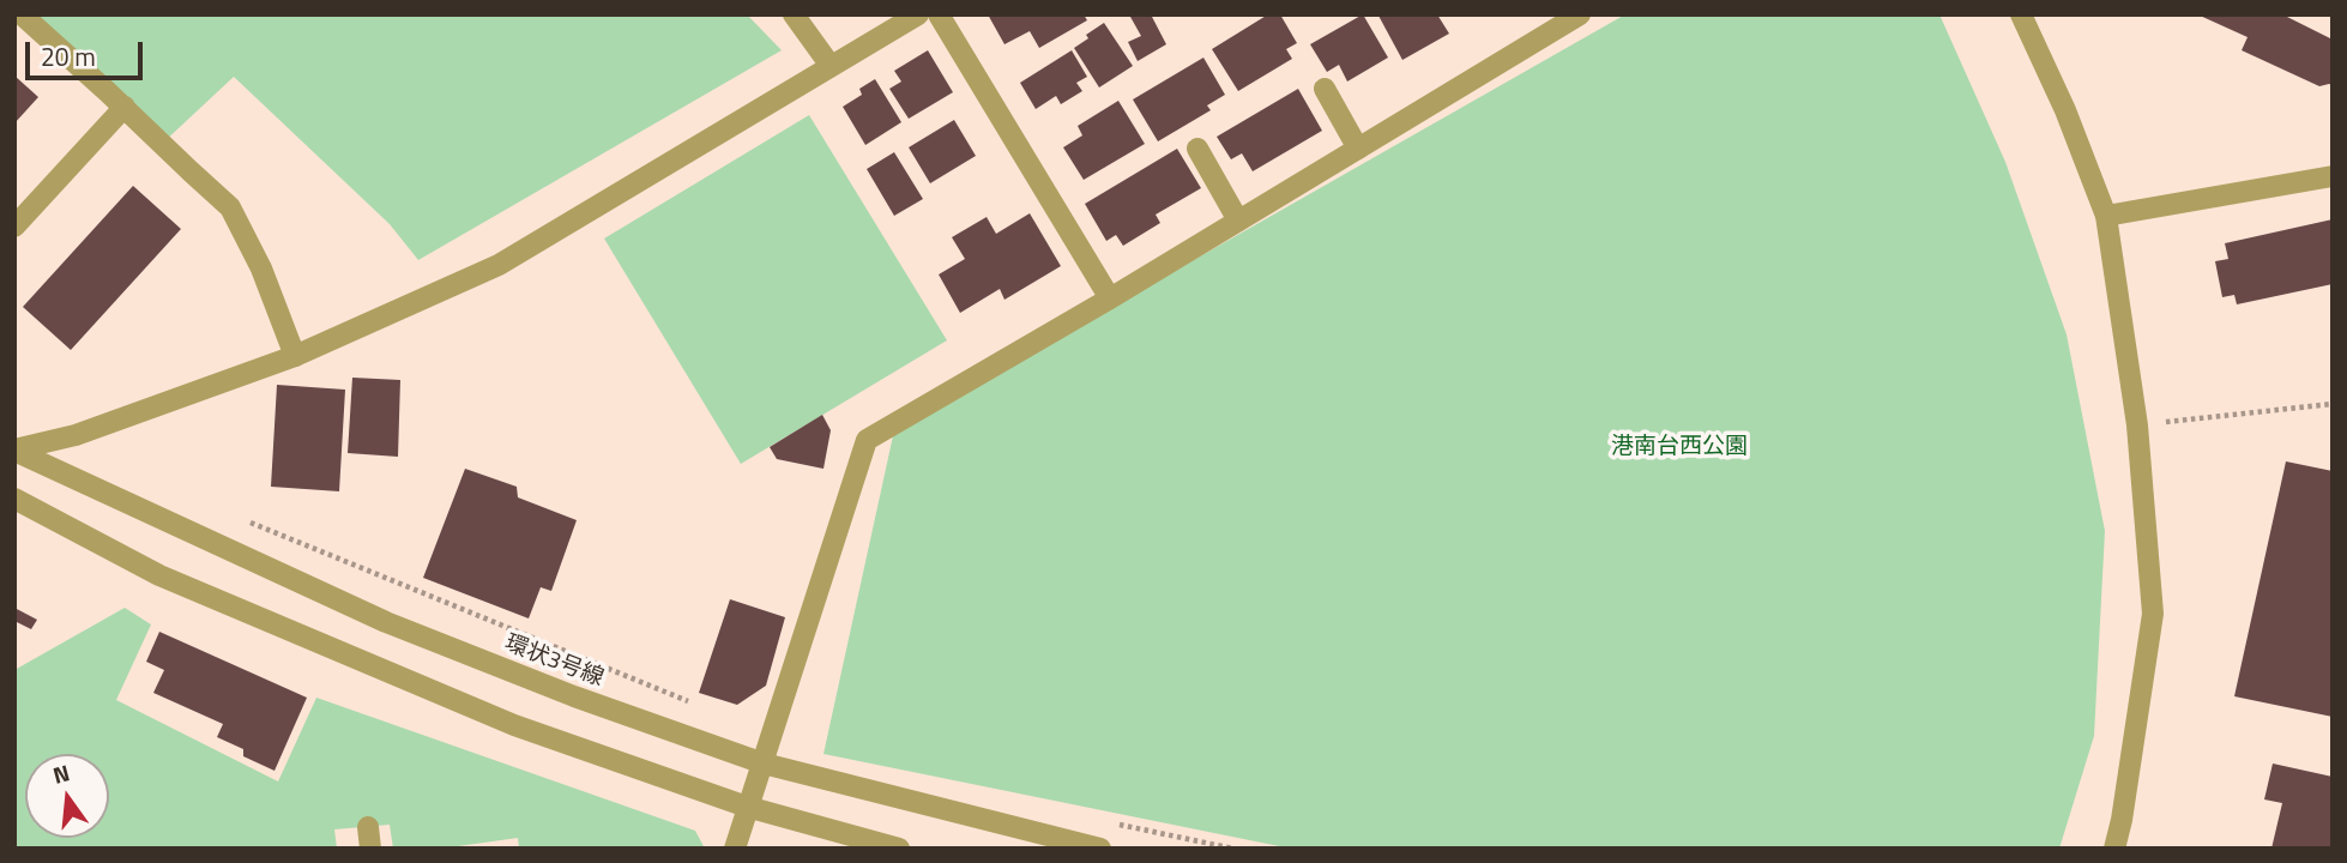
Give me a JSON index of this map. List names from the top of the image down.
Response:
{
  "streets": {
    "street": ["環状3号線"]
  },
  "parks": ["港南台西公園"],
  "scale_bar": "20 m",
  "north": "top"
}
